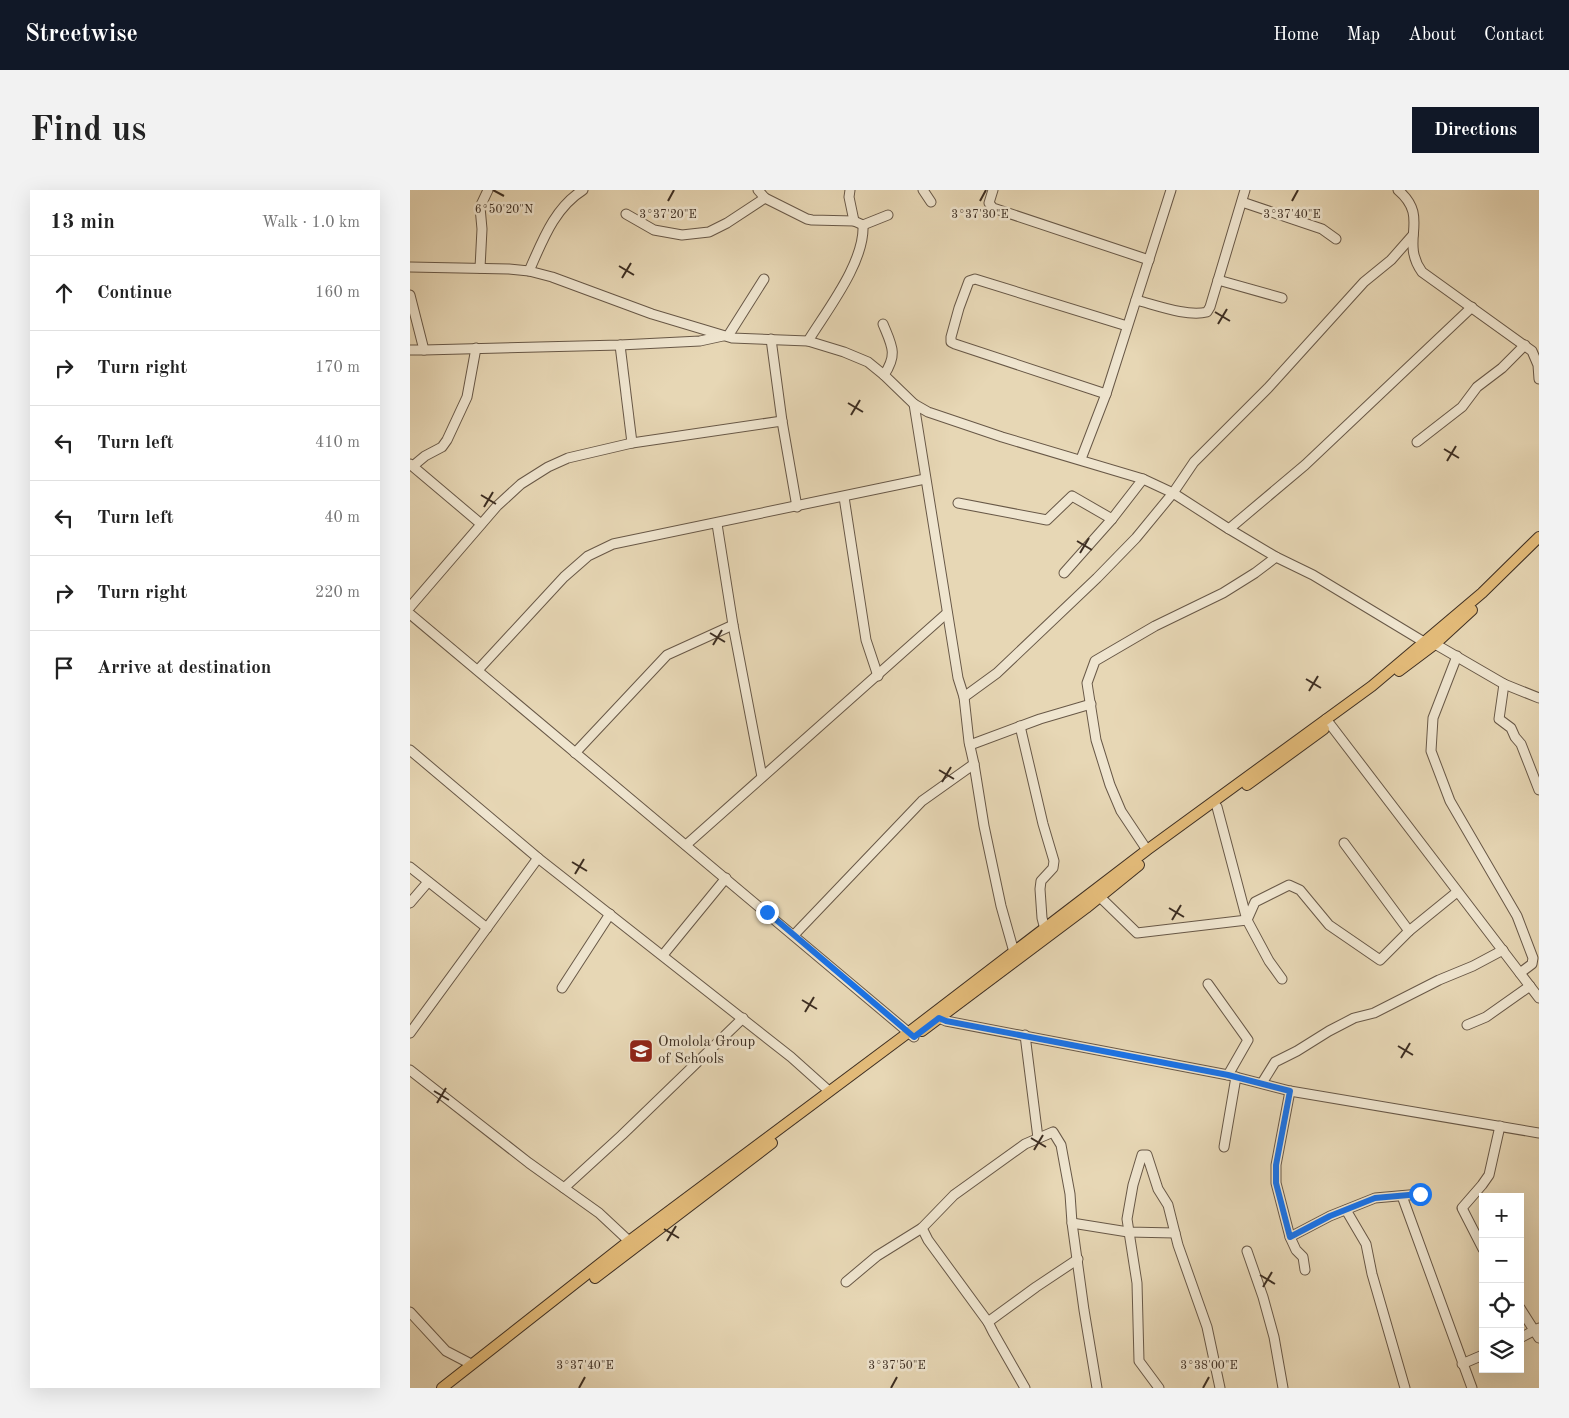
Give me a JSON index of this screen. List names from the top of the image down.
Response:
{
  "places": {
    "school or university": ["Omolola Group of Schools"]
  },
  "page": {
    "header": "Streetwise",
    "nav": [
      "Home",
      "Map",
      "About",
      "Contact"
    ],
    "buttons": "Directions",
    "title": "Find us",
    "heading": ["13 min", "Walk · 1.0 km"],
    "list": [
      ["Continue", "160 m"],
      ["Turn right", "170 m"],
      ["Turn left", "410 m"],
      ["Turn left", "40 m"],
      ["Turn right", "220 m"],
      "Arrive at destination"
    ],
    "map_buttons": ["+", "−"]
  },
  "coordinates": [
    "6°50'20\"N",
    "3°37'40\"E",
    "3°37'20\"E",
    "3°37'30\"E",
    "3°37'50\"E",
    "3°38'00\"E"
  ]
}
